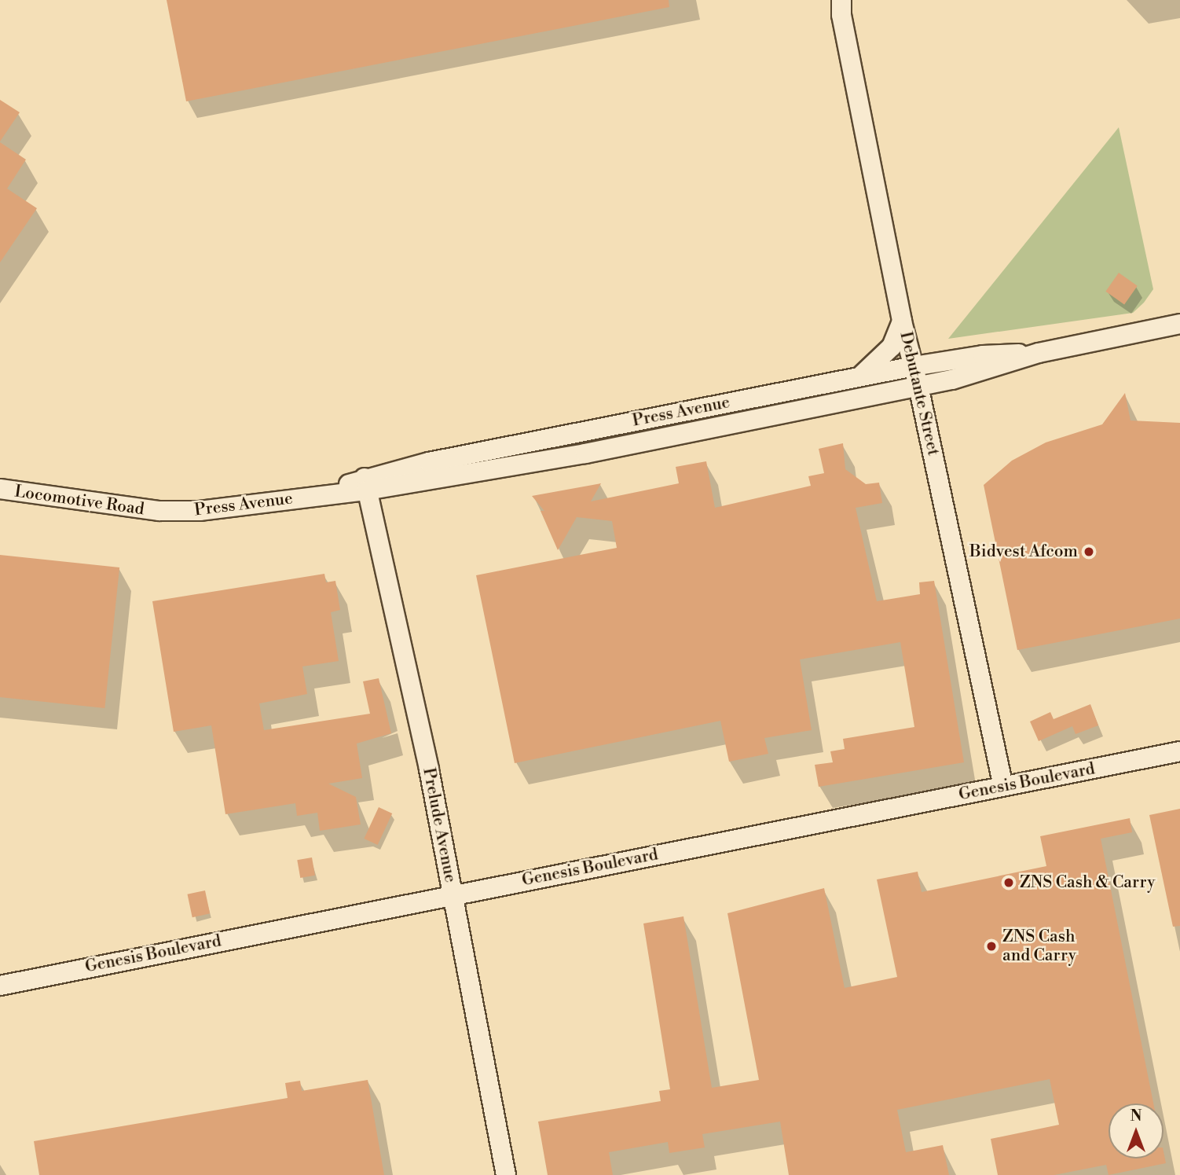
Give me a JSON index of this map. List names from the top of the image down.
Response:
{
  "streets": {
    "street": [
      "Debutante Street",
      "Press Avenue",
      "Locomotive Road",
      "Genesis Boulevard",
      "Prelude Avenue"
    ]
  },
  "crossings": [
    ["Debutante Street", "Press Avenue"],
    ["Debutante Street", "Genesis Boulevard"],
    ["Press Avenue", "Locomotive Road"],
    ["Press Avenue", "Prelude Avenue"],
    ["Genesis Boulevard", "Prelude Avenue"]
  ],
  "places": ["Bidvest Afcom", "ZNS Cash & Carry", "ZNS Cash and Carry"],
  "north": "top"
}
